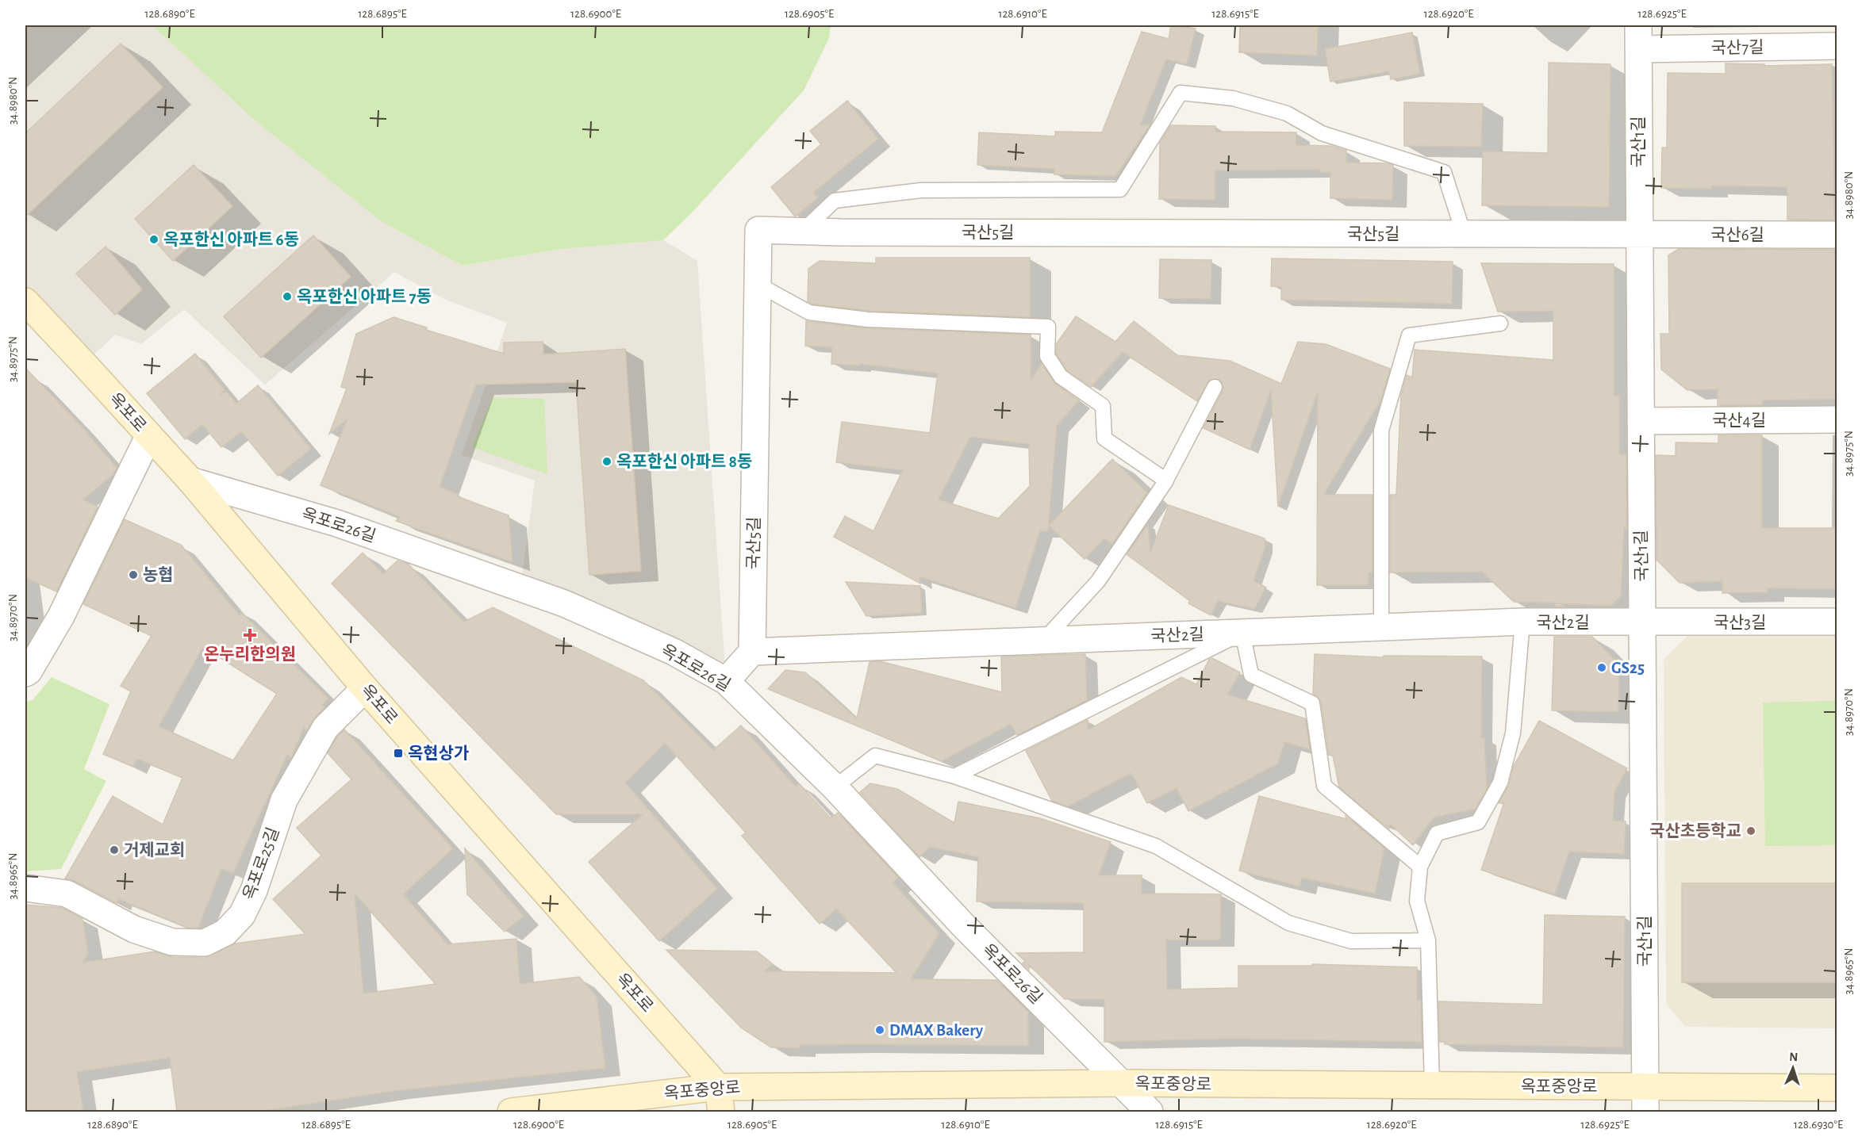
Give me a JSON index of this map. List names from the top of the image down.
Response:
{
  "streets": {
    "street": [
      "국산7길",
      "국산1길",
      "국산5길",
      "국산6길",
      "옥포로",
      "국산4길",
      "옥포로26길",
      "국산2길",
      "국산3길",
      "옥포로25길",
      "옥포중앙로"
    ]
  },
  "crossings": [
    ["국산7길", "국산1길"],
    ["국산1길", "국산5길"],
    ["국산1길", "국산6길"],
    ["국산1길", "국산4길"],
    ["국산1길", "국산2길"],
    ["국산1길", "국산3길"],
    ["국산1길", "옥포중앙로"],
    ["국산5길", "국산6길"],
    ["국산5길", "국산2길"],
    ["옥포로", "옥포로26길"],
    ["옥포로", "옥포로25길"],
    ["옥포로", "옥포중앙로"],
    ["옥포로26길", "옥포중앙로"],
    ["국산2길", "국산3길"]
  ],
  "places": {
    "other": [
      "옥포한신 아파트 6동",
      "옥포한신 아파트 7동",
      "옥포한신 아파트 8동",
      "농협",
      "GS25",
      "국산초등학교",
      "거제교회",
      "DMAX Bakery"
    ],
    "health": ["온누리한의원"],
    "transit": ["옥현상가"]
  },
  "north": "top",
  "coordinates": [
    "128.6890°E",
    "128.6895°E",
    "128.6900°E",
    "128.6905°E",
    "128.6910°E",
    "128.6915°E",
    "128.6920°E",
    "128.6925°E",
    "34.8980°N",
    "34.8975°N",
    "34.8970°N",
    "34.8965°N",
    "128.6930°E"
  ]
}
